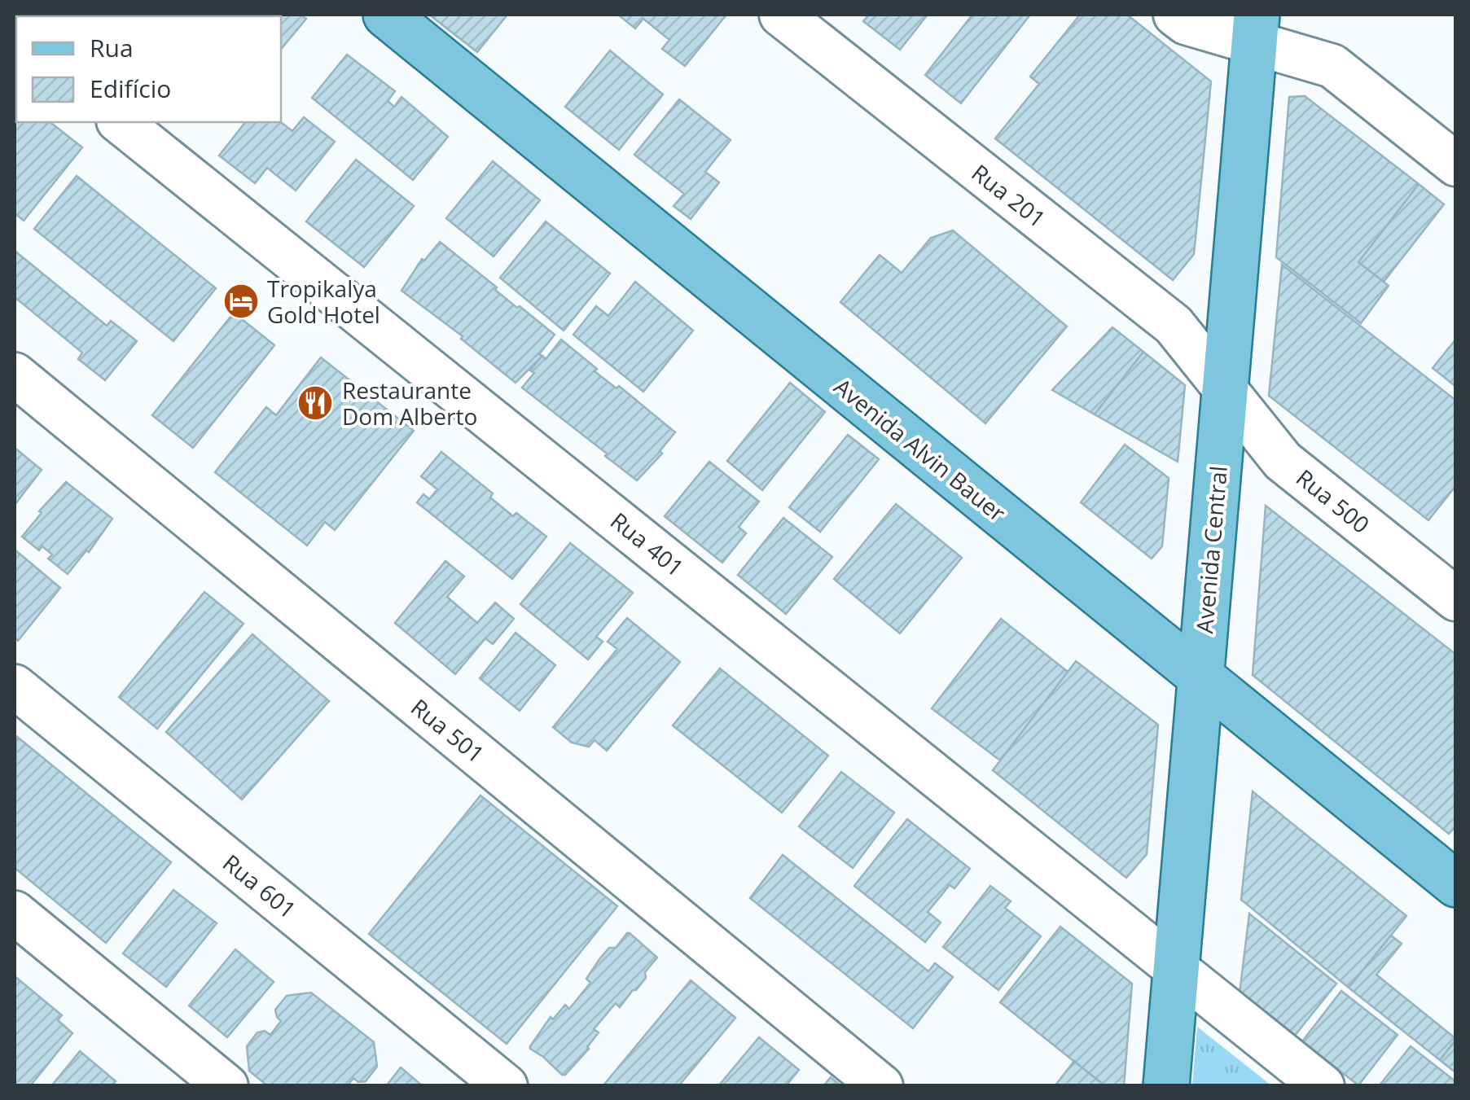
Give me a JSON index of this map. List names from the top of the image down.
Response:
{
  "streets": {
    "main road": ["Avenida Alvin Bauer", "Avenida Central"],
    "street": [
      "Rua 201",
      "Rua 500",
      "Rua 401",
      "Rua 501",
      "Rua 601"
    ]
  },
  "crossings": [
    ["Rua 201", "Rua 500"],
    ["Rua 201", "Avenida Central"],
    ["Avenida Alvin Bauer", "Avenida Central"],
    ["Rua 500", "Avenida Central"],
    ["Rua 401", "Avenida Central"]
  ],
  "places": {
    "hotel": ["Tropikalya Gold Hotel"],
    "restaurant": ["Restaurante Dom Alberto"]
  },
  "legend": ["Rua", "Edifício"]
}
